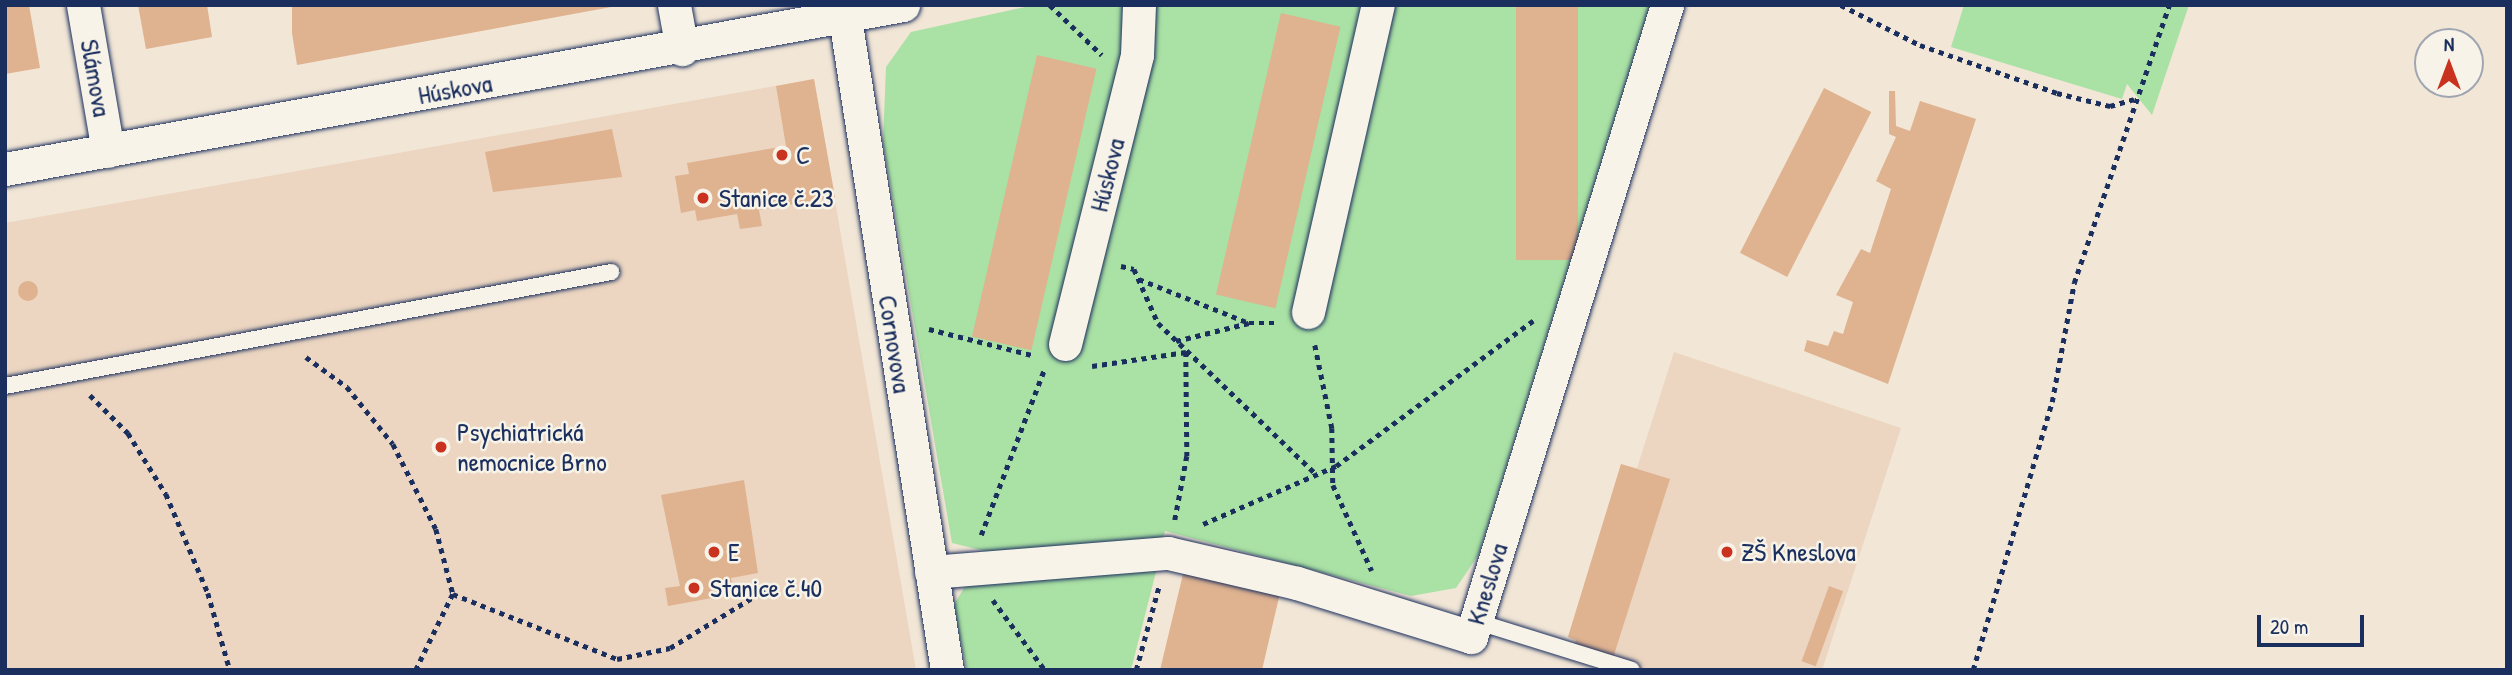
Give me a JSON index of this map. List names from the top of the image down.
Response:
{
  "streets": {
    "street": [
      "Slámova",
      "Húskova",
      "Cornovova",
      "Kneslova"
    ]
  },
  "crossings": [
    ["Slámova", "Húskova"],
    ["Húskova", "Cornovova"],
    ["Cornovova", "Kneslova"]
  ],
  "places": [
    "C",
    "Stanice č.23",
    "Psychiatrická nemocnice Brno",
    "E",
    "ZŠ Kneslova",
    "Stanice č.40"
  ],
  "scale_bar": "20 m",
  "north": "top"
}
